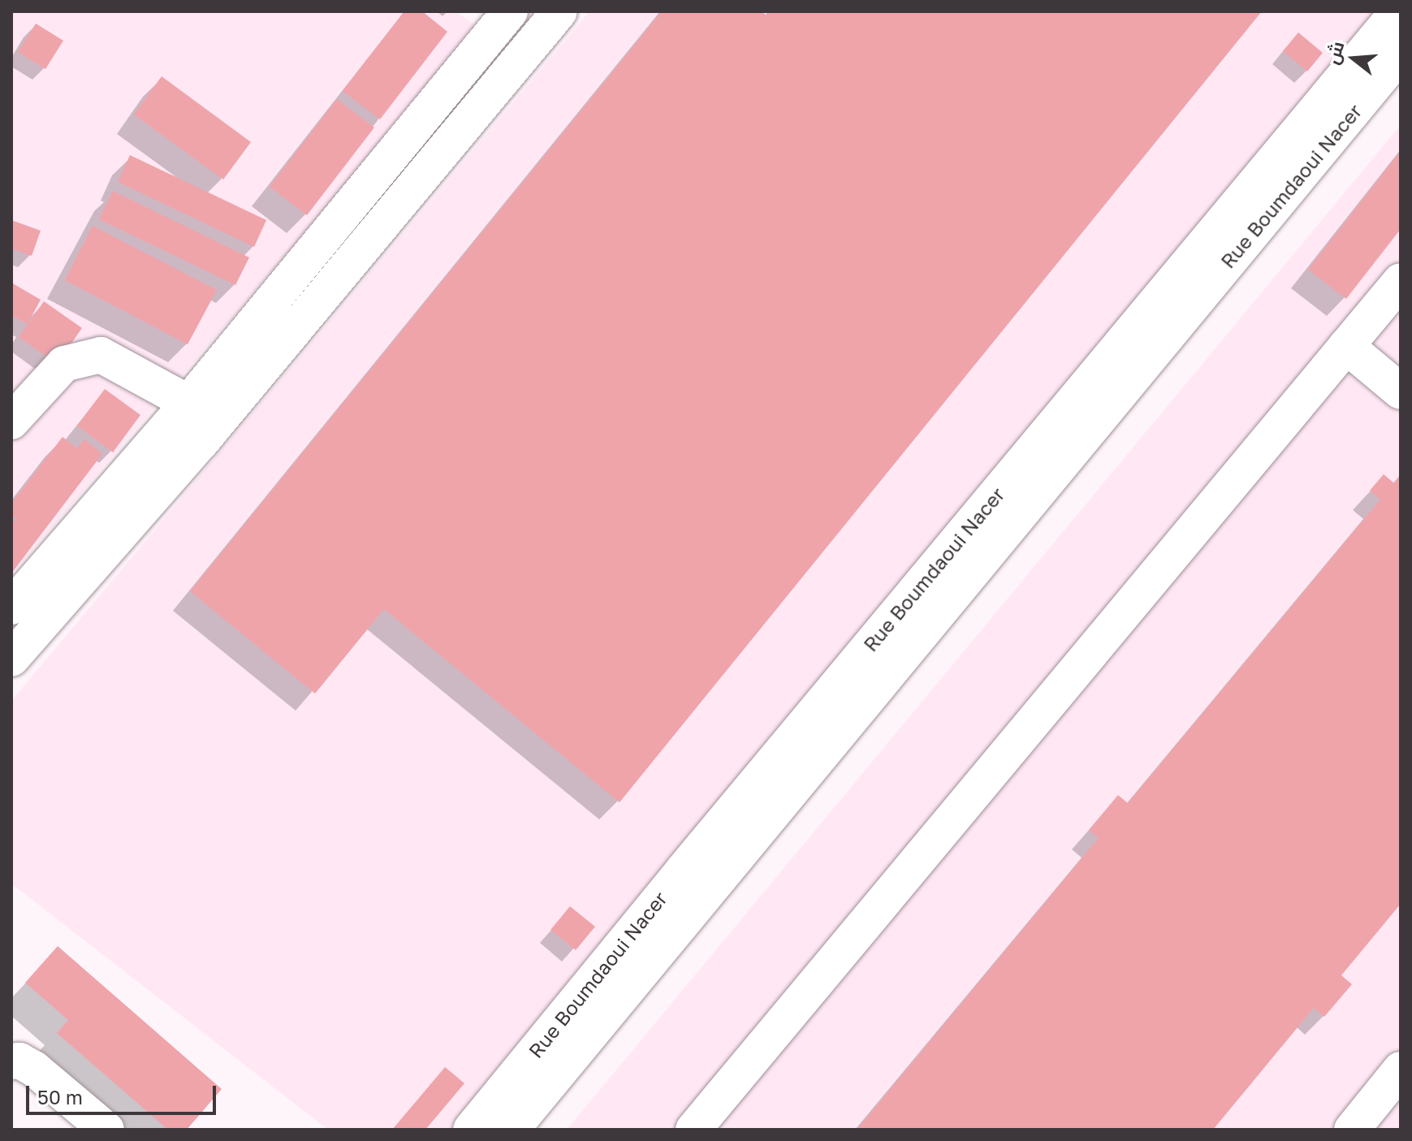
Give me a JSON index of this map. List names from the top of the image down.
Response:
{
  "streets": {
    "street": ["Rue Boumdaoui Nacer"]
  },
  "scale_bar": "50 m",
  "north": "left"
}
